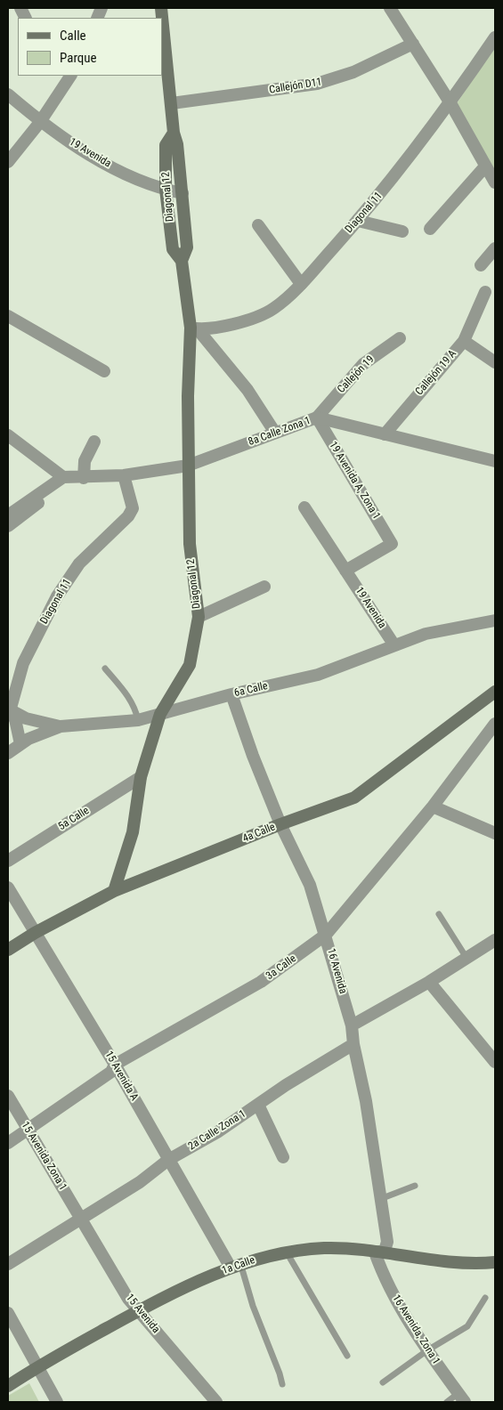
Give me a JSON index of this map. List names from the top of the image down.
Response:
{
  "streets": {
    "main road": ["Diagonal 12", "4a Calle", "1a Calle"],
    "street": [
      "Callejón D11",
      "19 Avenida",
      "Diagonal 11",
      "Callejón 19 A",
      "Callejón 19",
      "8a Calle Zona 1",
      "19 Avenida A, Zona 1",
      "6a Calle",
      "5a Calle",
      "3a Calle",
      "16 Avenida",
      "15 Avenida A",
      "2a Calle Zona 1",
      "15 Avenida Zona 1",
      "15 Avenida",
      "16 Avenida, Zona 1"
    ]
  },
  "crossings": [
    ["Callejón D11", "Diagonal 12"],
    ["19 Avenida", "Diagonal 12"],
    ["19 Avenida", "19 Avenida A, Zona 1"],
    ["19 Avenida", "6a Calle"],
    ["Diagonal 12", "Diagonal 11"],
    ["Diagonal 12", "8a Calle Zona 1"],
    ["Diagonal 12", "6a Calle"],
    ["Diagonal 12", "5a Calle"],
    ["Diagonal 12", "4a Calle"],
    ["Diagonal 11", "8a Calle Zona 1"],
    ["Callejón 19 A", "8a Calle Zona 1"],
    ["Callejón 19", "8a Calle Zona 1"],
    ["Callejón 19", "19 Avenida A, Zona 1"],
    ["8a Calle Zona 1", "19 Avenida A, Zona 1"],
    ["6a Calle", "16 Avenida"],
    ["4a Calle", "16 Avenida"],
    ["4a Calle", "15 Avenida A"],
    ["3a Calle", "16 Avenida"],
    ["3a Calle", "15 Avenida A"],
    ["3a Calle", "15 Avenida Zona 1"],
    ["16 Avenida", "2a Calle Zona 1"],
    ["16 Avenida", "1a Calle"],
    ["16 Avenida", "16 Avenida, Zona 1"],
    ["15 Avenida A", "2a Calle Zona 1"],
    ["15 Avenida A", "1a Calle"],
    ["2a Calle Zona 1", "15 Avenida Zona 1"],
    ["2a Calle Zona 1", "15 Avenida"],
    ["15 Avenida Zona 1", "15 Avenida"],
    ["1a Calle", "15 Avenida"],
    ["1a Calle", "16 Avenida, Zona 1"]
  ],
  "legend": ["Calle", "Parque"]
}
